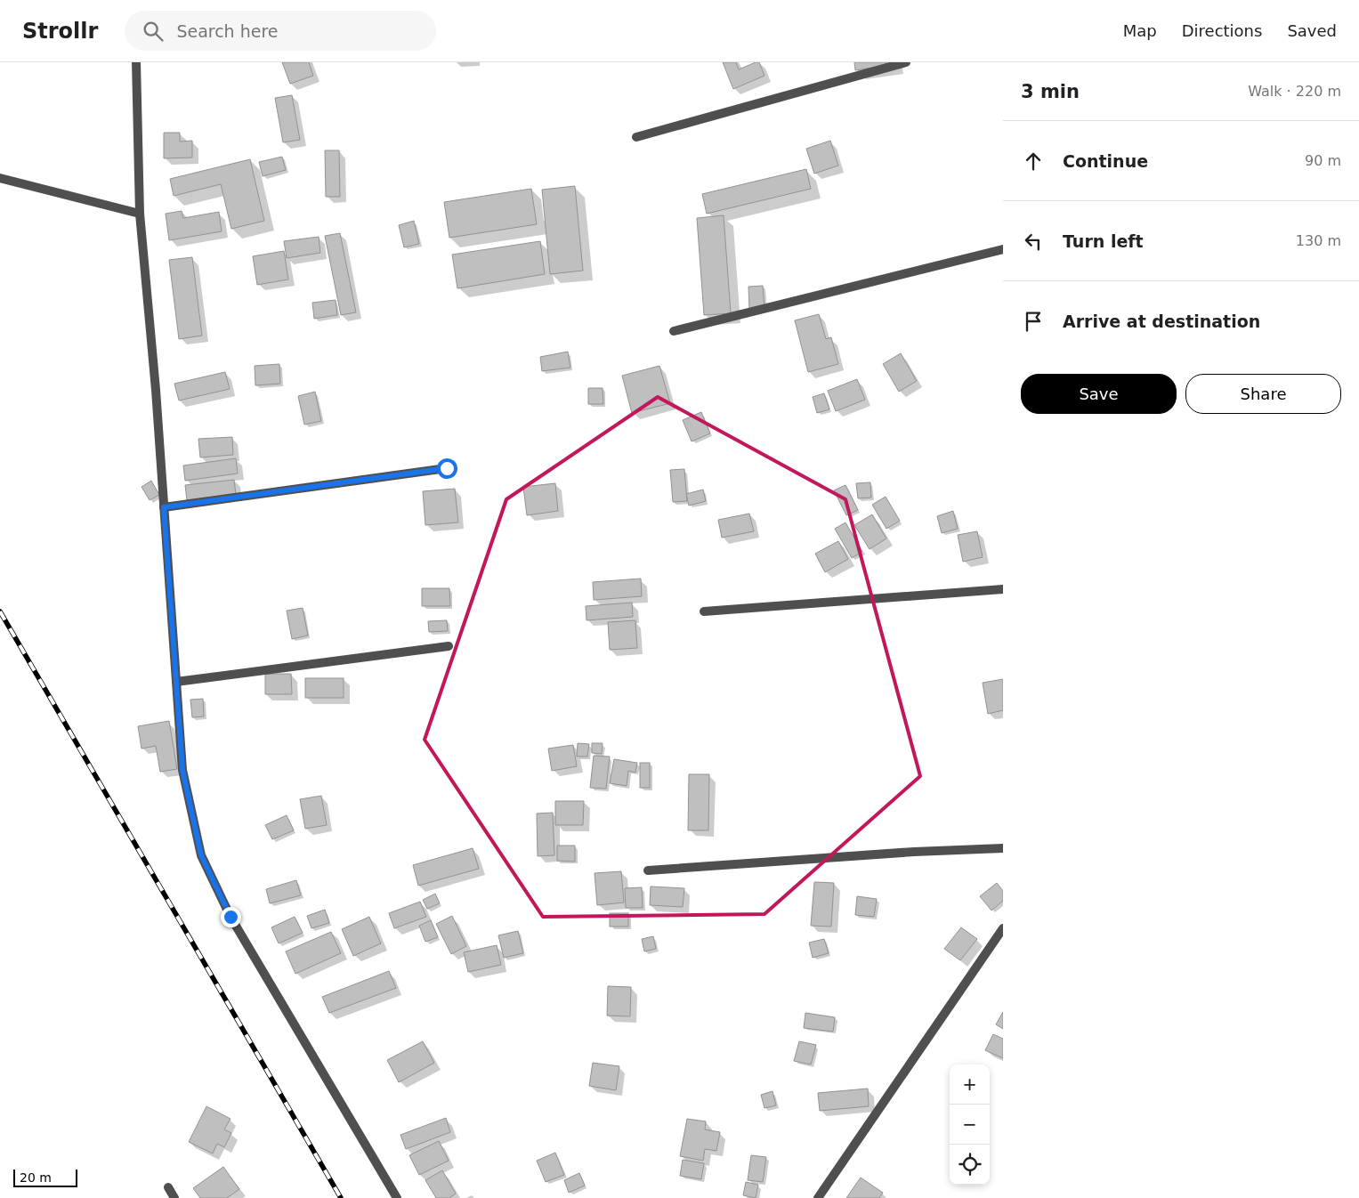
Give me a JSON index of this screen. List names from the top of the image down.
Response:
{
  "scale_bar": "20 m",
  "page": {
    "header": "Strollr",
    "search": "Search here",
    "nav": ["Map", "Directions", "Saved"],
    "heading": ["3 min", "Walk · 220 m"],
    "list": [
      ["Continue", "90 m"],
      ["Turn left", "130 m"],
      "Arrive at destination"
    ],
    "buttons": ["Save", "Share"],
    "map_buttons": ["+", "−"],
    "scale": "20 m"
  }
}
